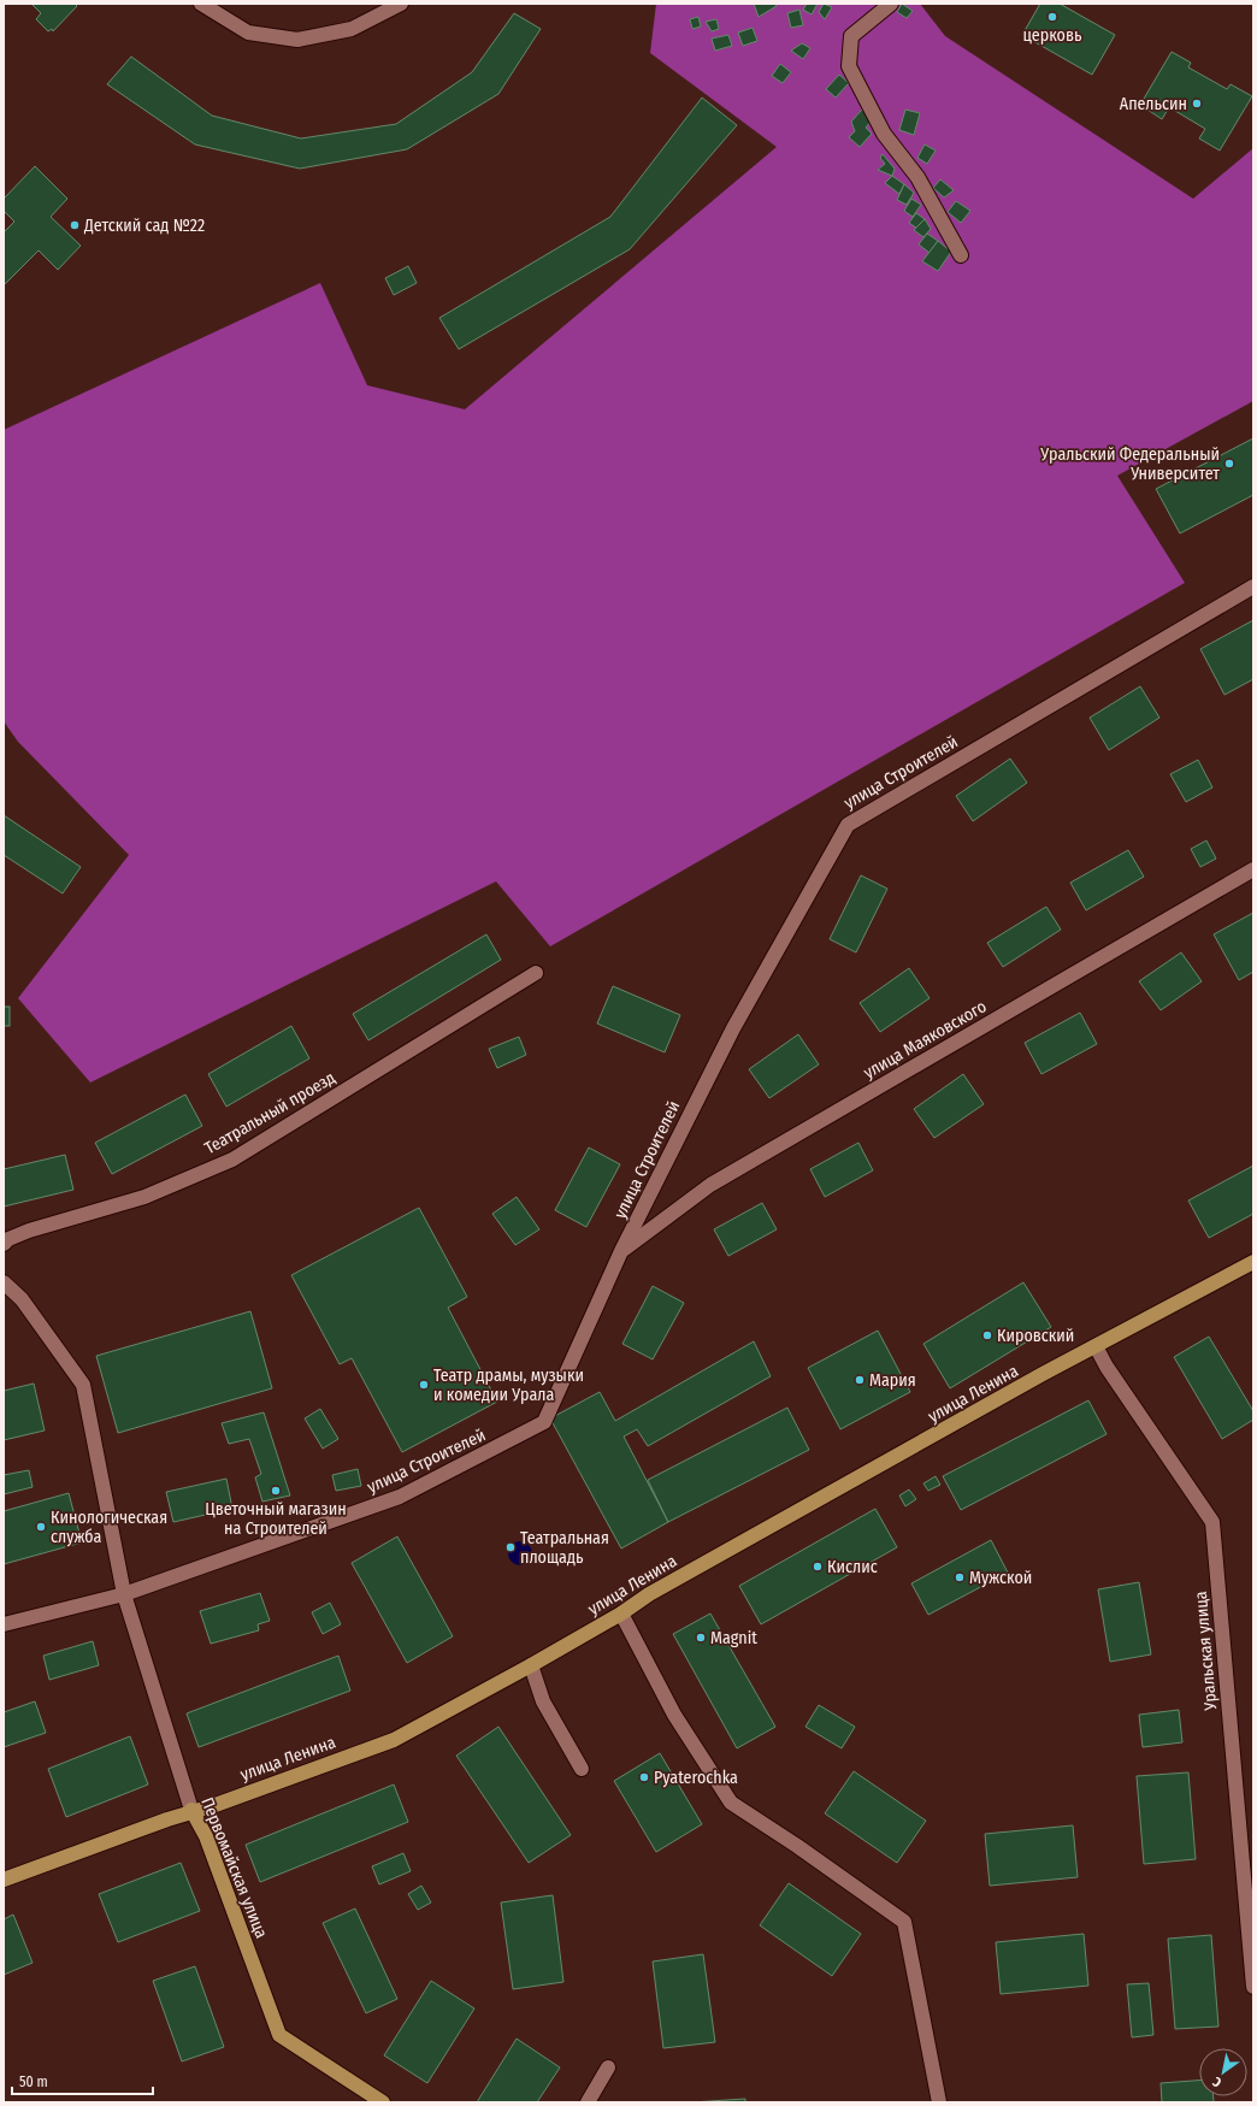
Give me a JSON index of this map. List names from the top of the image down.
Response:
{
  "streets": {
    "main road": ["улица Ленина", "Первомайская улица"],
    "street": [
      "улица Строителей",
      "улица Маяковского",
      "Театральный проезд",
      "Уральская улица"
    ]
  },
  "crossings": [
    ["улица Строителей", "улица Маяковского"],
    ["улица Строителей", "Первомайская улица"],
    ["улица Ленина", "Уральская улица"],
    ["улица Ленина", "Первомайская улица"]
  ],
  "places": [
    "церковь",
    "Апельсин",
    "Детский сад №22",
    "Уральский Федеральный Университет",
    "Кировский",
    "Мария",
    "Театр драмы, музыки и комедии Урала",
    "Цветочный магазин на Строителей",
    "Кинологическая служба",
    "Театральная площадь",
    "Кислис",
    "Мужской",
    "Magnit",
    "Pyaterochka"
  ],
  "scale_bar": "50 m",
  "north": "bottom left"
}
